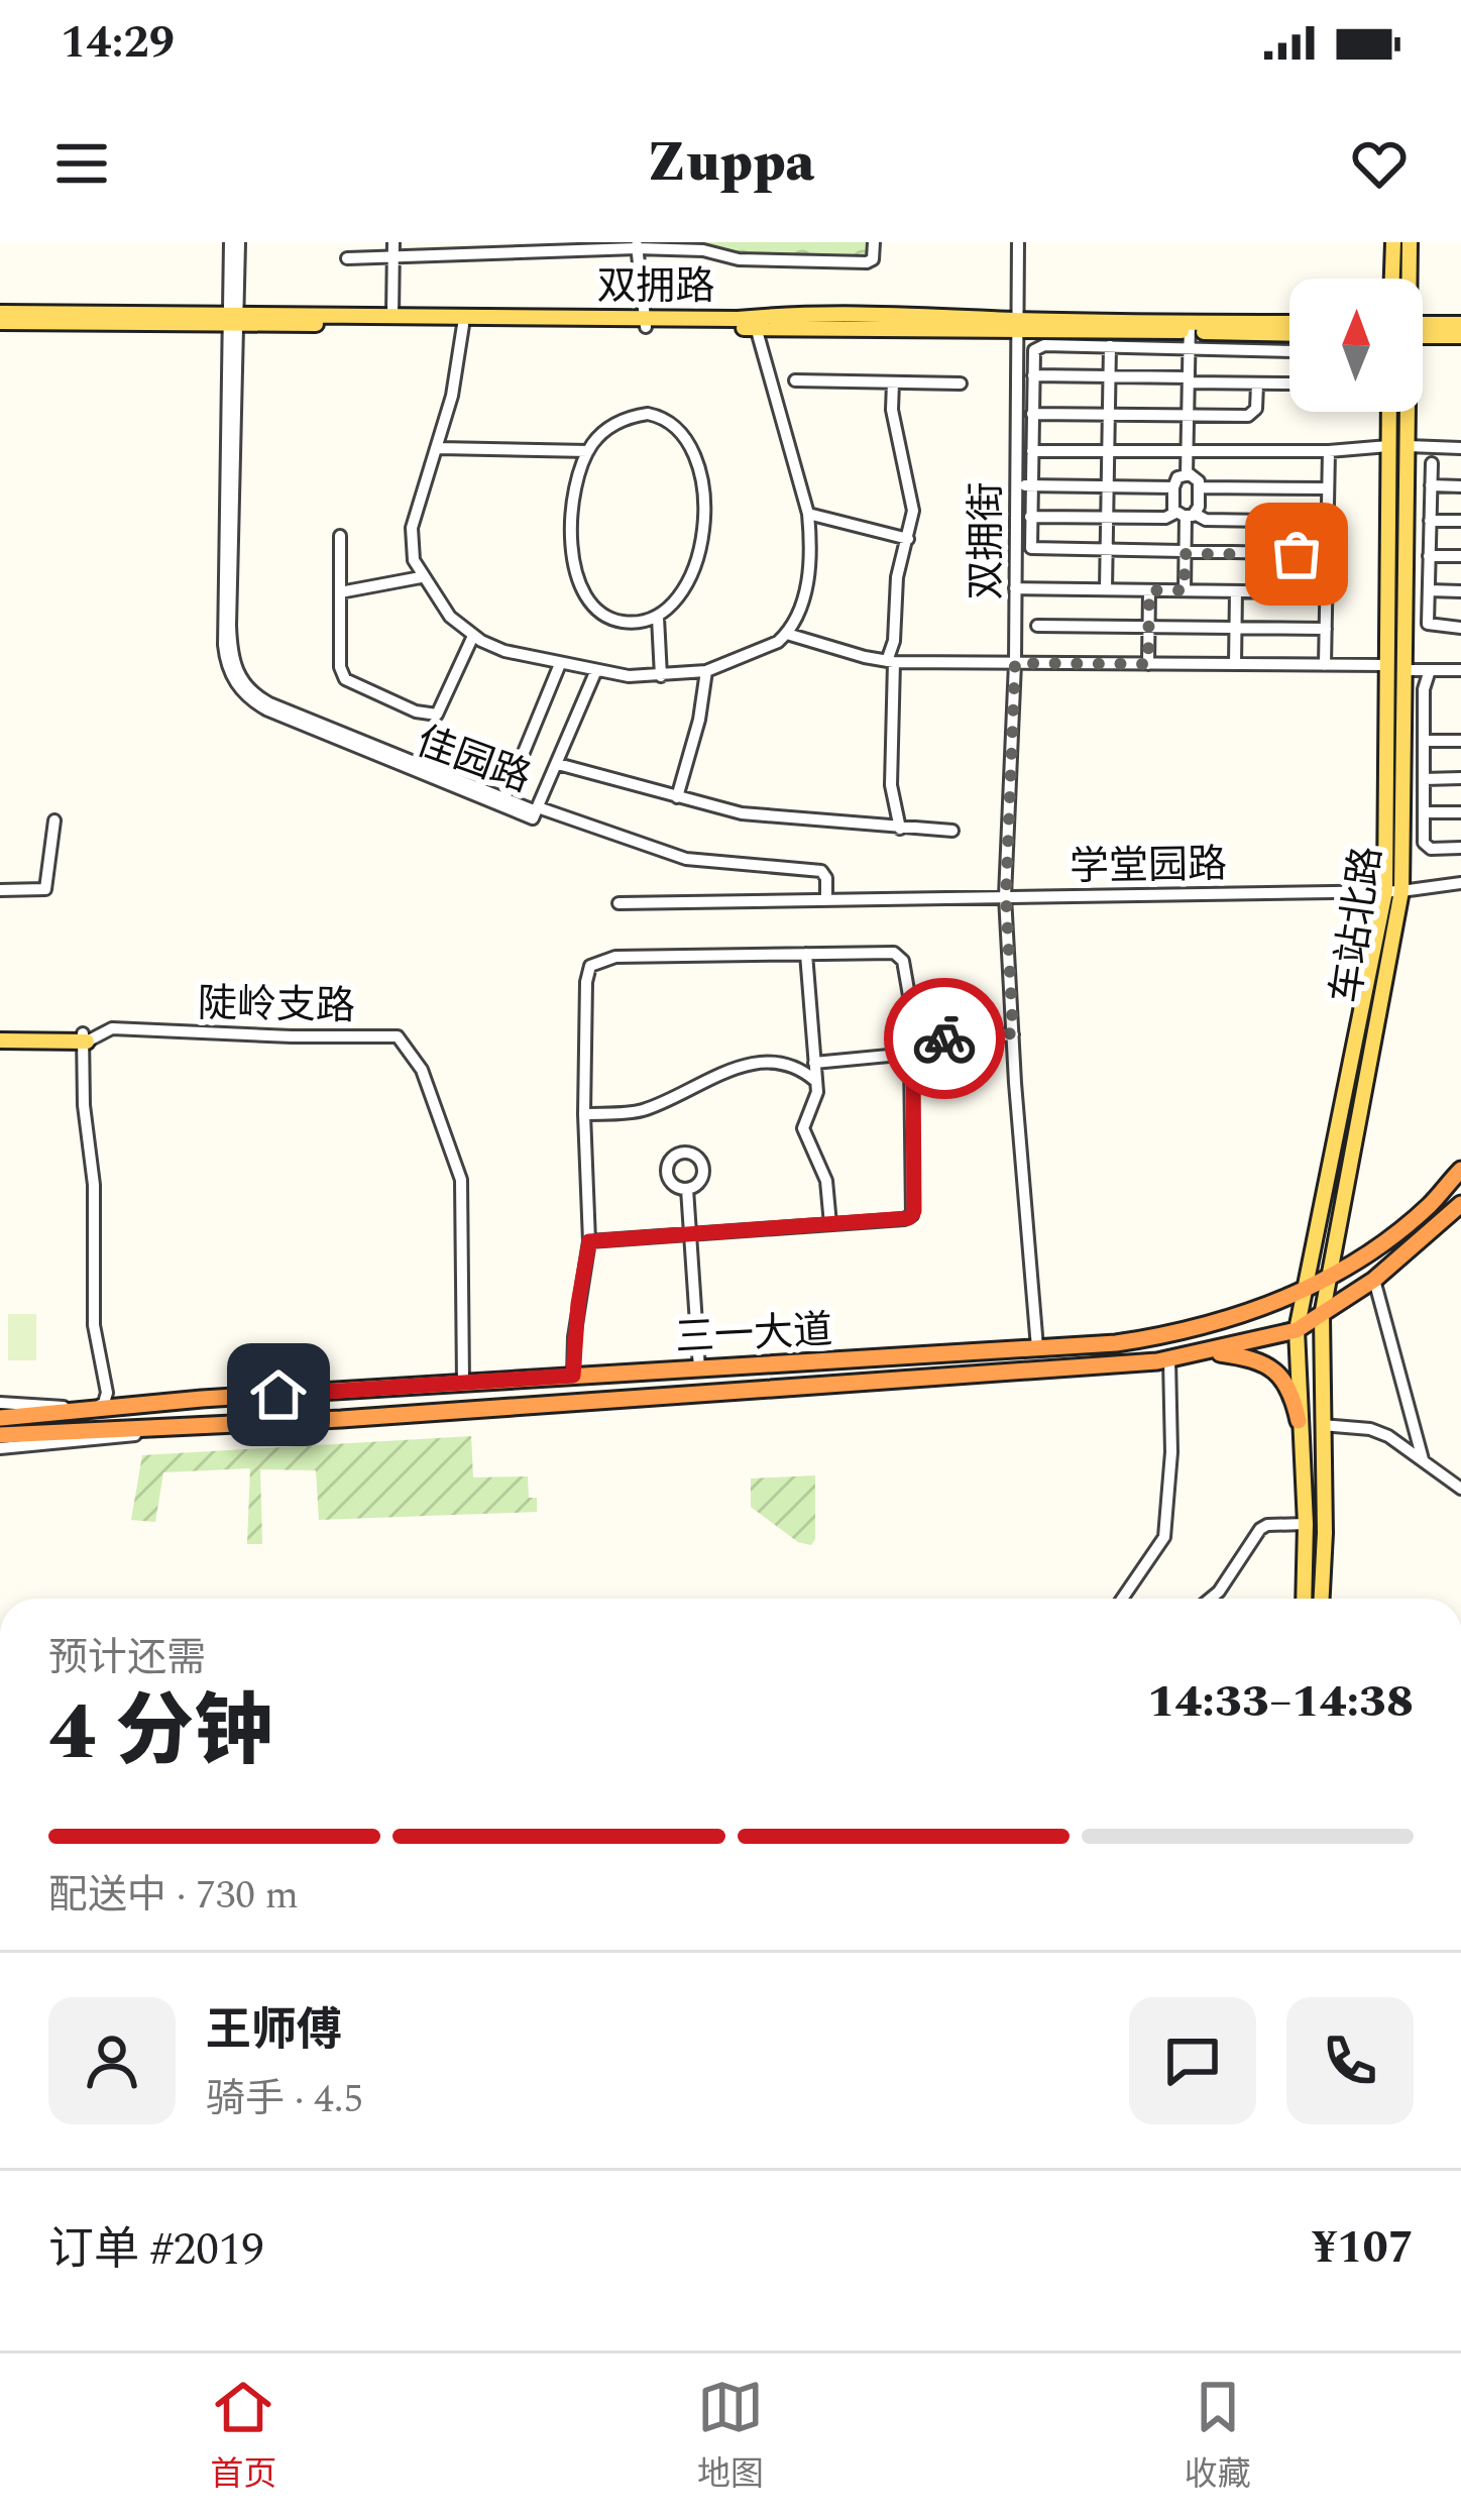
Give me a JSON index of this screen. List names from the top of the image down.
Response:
{
  "streets": {
    "highway": ["三一大道"],
    "main road": ["双拥路", "车站北路"],
    "street": [
      "双拥街",
      "佳园路",
      "学堂园路",
      "陡岭支路"
    ]
  },
  "crossings": [
    ["双拥路", "双拥街"],
    ["双拥路", "佳园路"],
    ["双拥街", "学堂园路"],
    ["双拥街", "三一大道"],
    ["佳园路", "学堂园路"],
    ["学堂园路", "车站北路"],
    ["车站北路", "三一大道"],
    ["陡岭支路", "三一大道"]
  ],
  "north": "top",
  "page": {
    "status": "14:29",
    "header": "Zuppa",
    "heading": ["4 分钟", "预计还需", "14:33–14:38"],
    "panel": [
      "王师傅",
      "骑手 · 4.5",
      "订单 #2019",
      "¥107"
    ],
    "bar": "配送中 · 730 m",
    "tabs": ["首页", "地图", "收藏"]
  }
}
